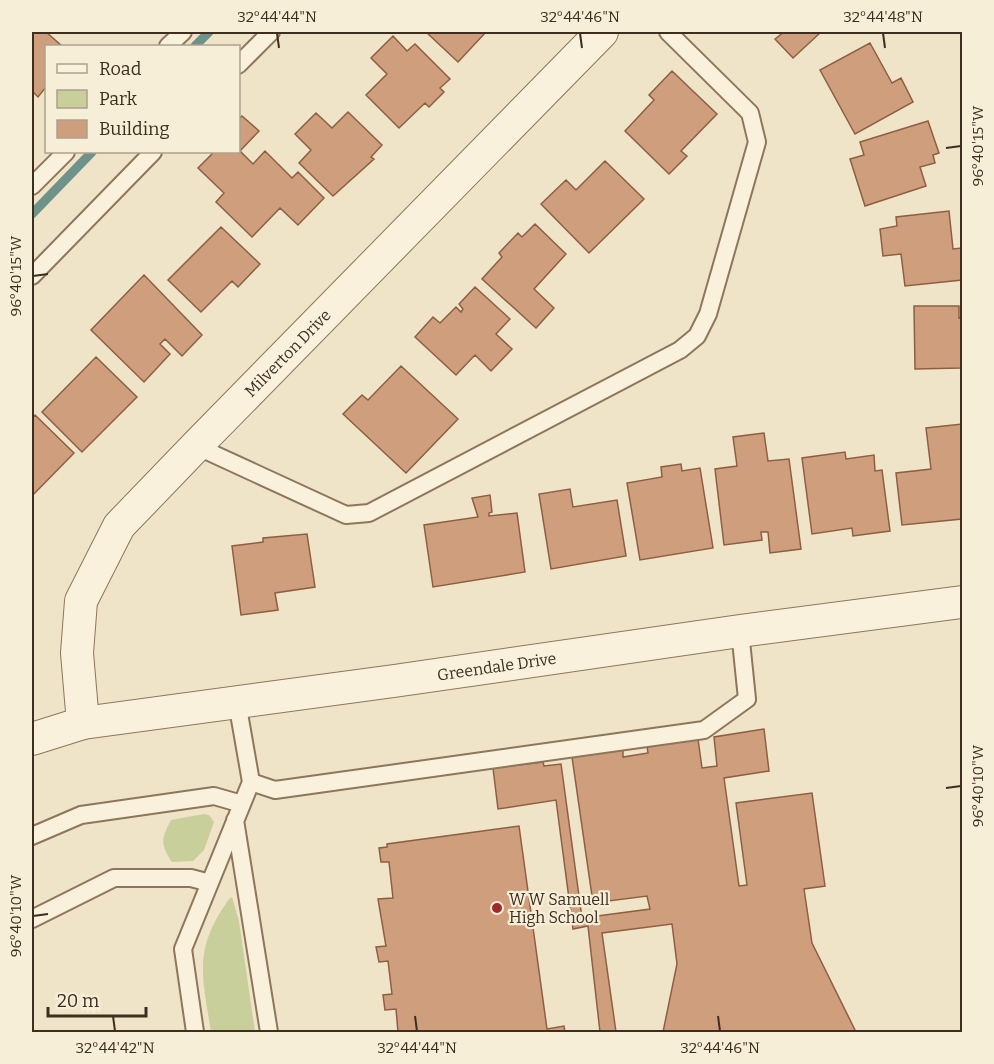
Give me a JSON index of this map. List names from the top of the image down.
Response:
{
  "streets": {
    "street": ["Milverton Drive", "Greendale Drive"]
  },
  "crossings": [
    ["Milverton Drive", "Greendale Drive"]
  ],
  "places": ["W W Samuell High School"],
  "legend": ["Road", "Park", "Building"],
  "scale_bar": "20 m",
  "coordinates": [
    "32°44'44\"N",
    "32°44'46\"N",
    "32°44'48\"N",
    "96°40'15\"W",
    "96°40'10\"W",
    "32°44'42\"N"
  ]
}
